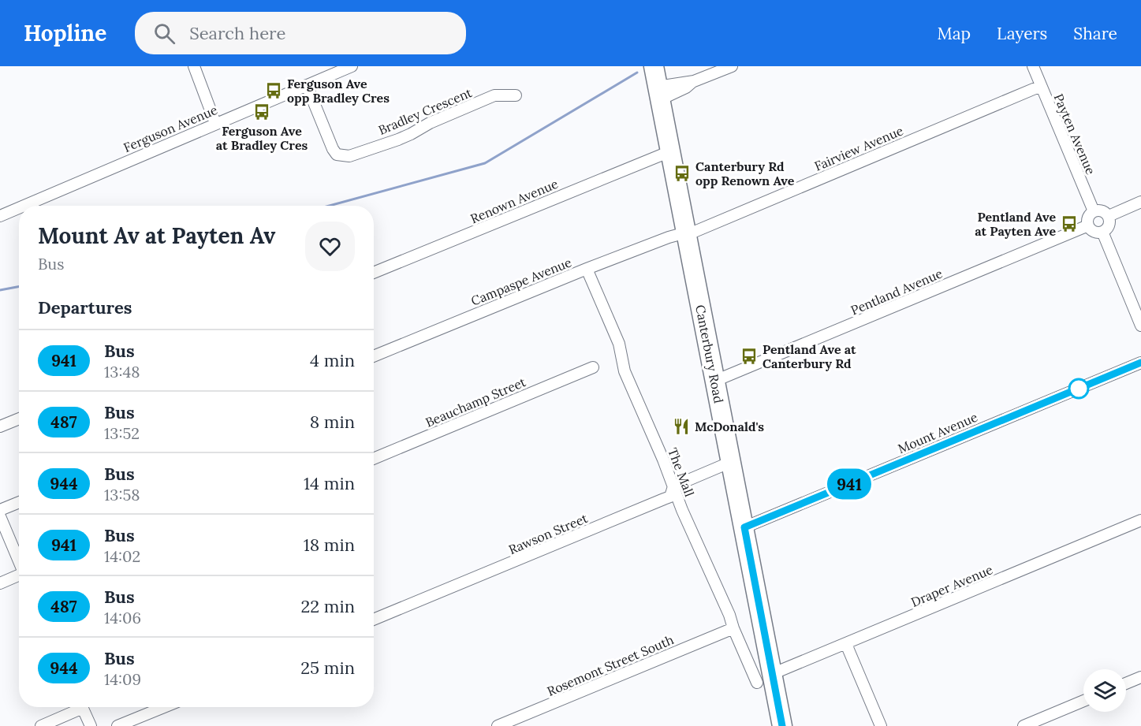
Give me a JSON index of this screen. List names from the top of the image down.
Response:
{
  "streets": {
    "highway": ["Canterbury Road"],
    "street": [
      "Bradley Crescent",
      "Ferguson Avenue",
      "Payten Avenue",
      "Fairview Avenue",
      "Renown Avenue",
      "Campaspe Avenue",
      "Pentland Avenue",
      "Beauchamp Street",
      "Mount Avenue",
      "The Mall",
      "Rawson Street",
      "Draper Avenue",
      "Rosemont Street South"
    ]
  },
  "crossings": [
    ["Bradley Crescent", "Ferguson Avenue"],
    ["Payten Avenue", "Fairview Avenue"],
    ["Payten Avenue", "Pentland Avenue"],
    ["Fairview Avenue", "Campaspe Avenue"],
    ["Fairview Avenue", "Canterbury Road"],
    ["Renown Avenue", "Canterbury Road"],
    ["Campaspe Avenue", "Canterbury Road"],
    ["Campaspe Avenue", "The Mall"],
    ["Pentland Avenue", "Canterbury Road"],
    ["Canterbury Road", "Mount Avenue"],
    ["Canterbury Road", "The Mall"],
    ["Canterbury Road", "Rawson Street"],
    ["Canterbury Road", "Draper Avenue"],
    ["The Mall", "Rawson Street"],
    ["The Mall", "Draper Avenue"],
    ["The Mall", "Rosemont Street South"]
  ],
  "places": {
    "bus stop": [
      "Ferguson Ave opp Bradley Cres",
      "Ferguson Ave at Bradley Cres",
      "Canterbury Rd opp Renown Ave",
      "Pentland Ave at Payten Ave",
      "Pentland Ave at Canterbury Rd"
    ],
    "restaurant": ["McDonald's"]
  },
  "lines": ["bus line 941"],
  "page": {
    "header": "Hopline",
    "search": "Search here",
    "nav": ["Map", "Layers", "Share"],
    "on_map": "941",
    "heading": [
      ["Mount Av at Payten Av", "Bus"],
      "Departures"
    ],
    "list": [
      {
        "mark": "941",
        "name": "Bus",
        "note": "13:48",
        "value": "4 min"
      },
      {
        "mark": "487",
        "name": "Bus",
        "note": "13:52",
        "value": "8 min"
      },
      {
        "mark": "944",
        "name": "Bus",
        "note": "13:58",
        "value": "14 min"
      },
      {
        "mark": "941",
        "name": "Bus",
        "note": "14:02",
        "value": "18 min"
      },
      {
        "mark": "487",
        "name": "Bus",
        "note": "14:06",
        "value": "22 min"
      },
      {
        "mark": "944",
        "name": "Bus",
        "note": "14:09",
        "value": "25 min"
      }
    ]
  }
}
